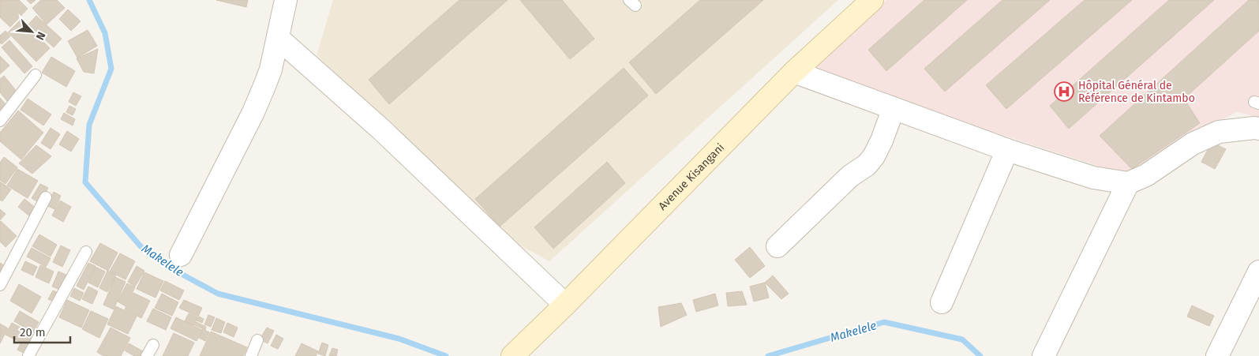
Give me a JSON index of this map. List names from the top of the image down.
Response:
{
  "streets": {
    "street": ["Avenue Kisangani"]
  },
  "water": ["Makelele"],
  "places": {
    "hospital": ["Hôpital Général de Référence de Kintambo"]
  },
  "scale_bar": "20 m",
  "north": "bottom right"
}
